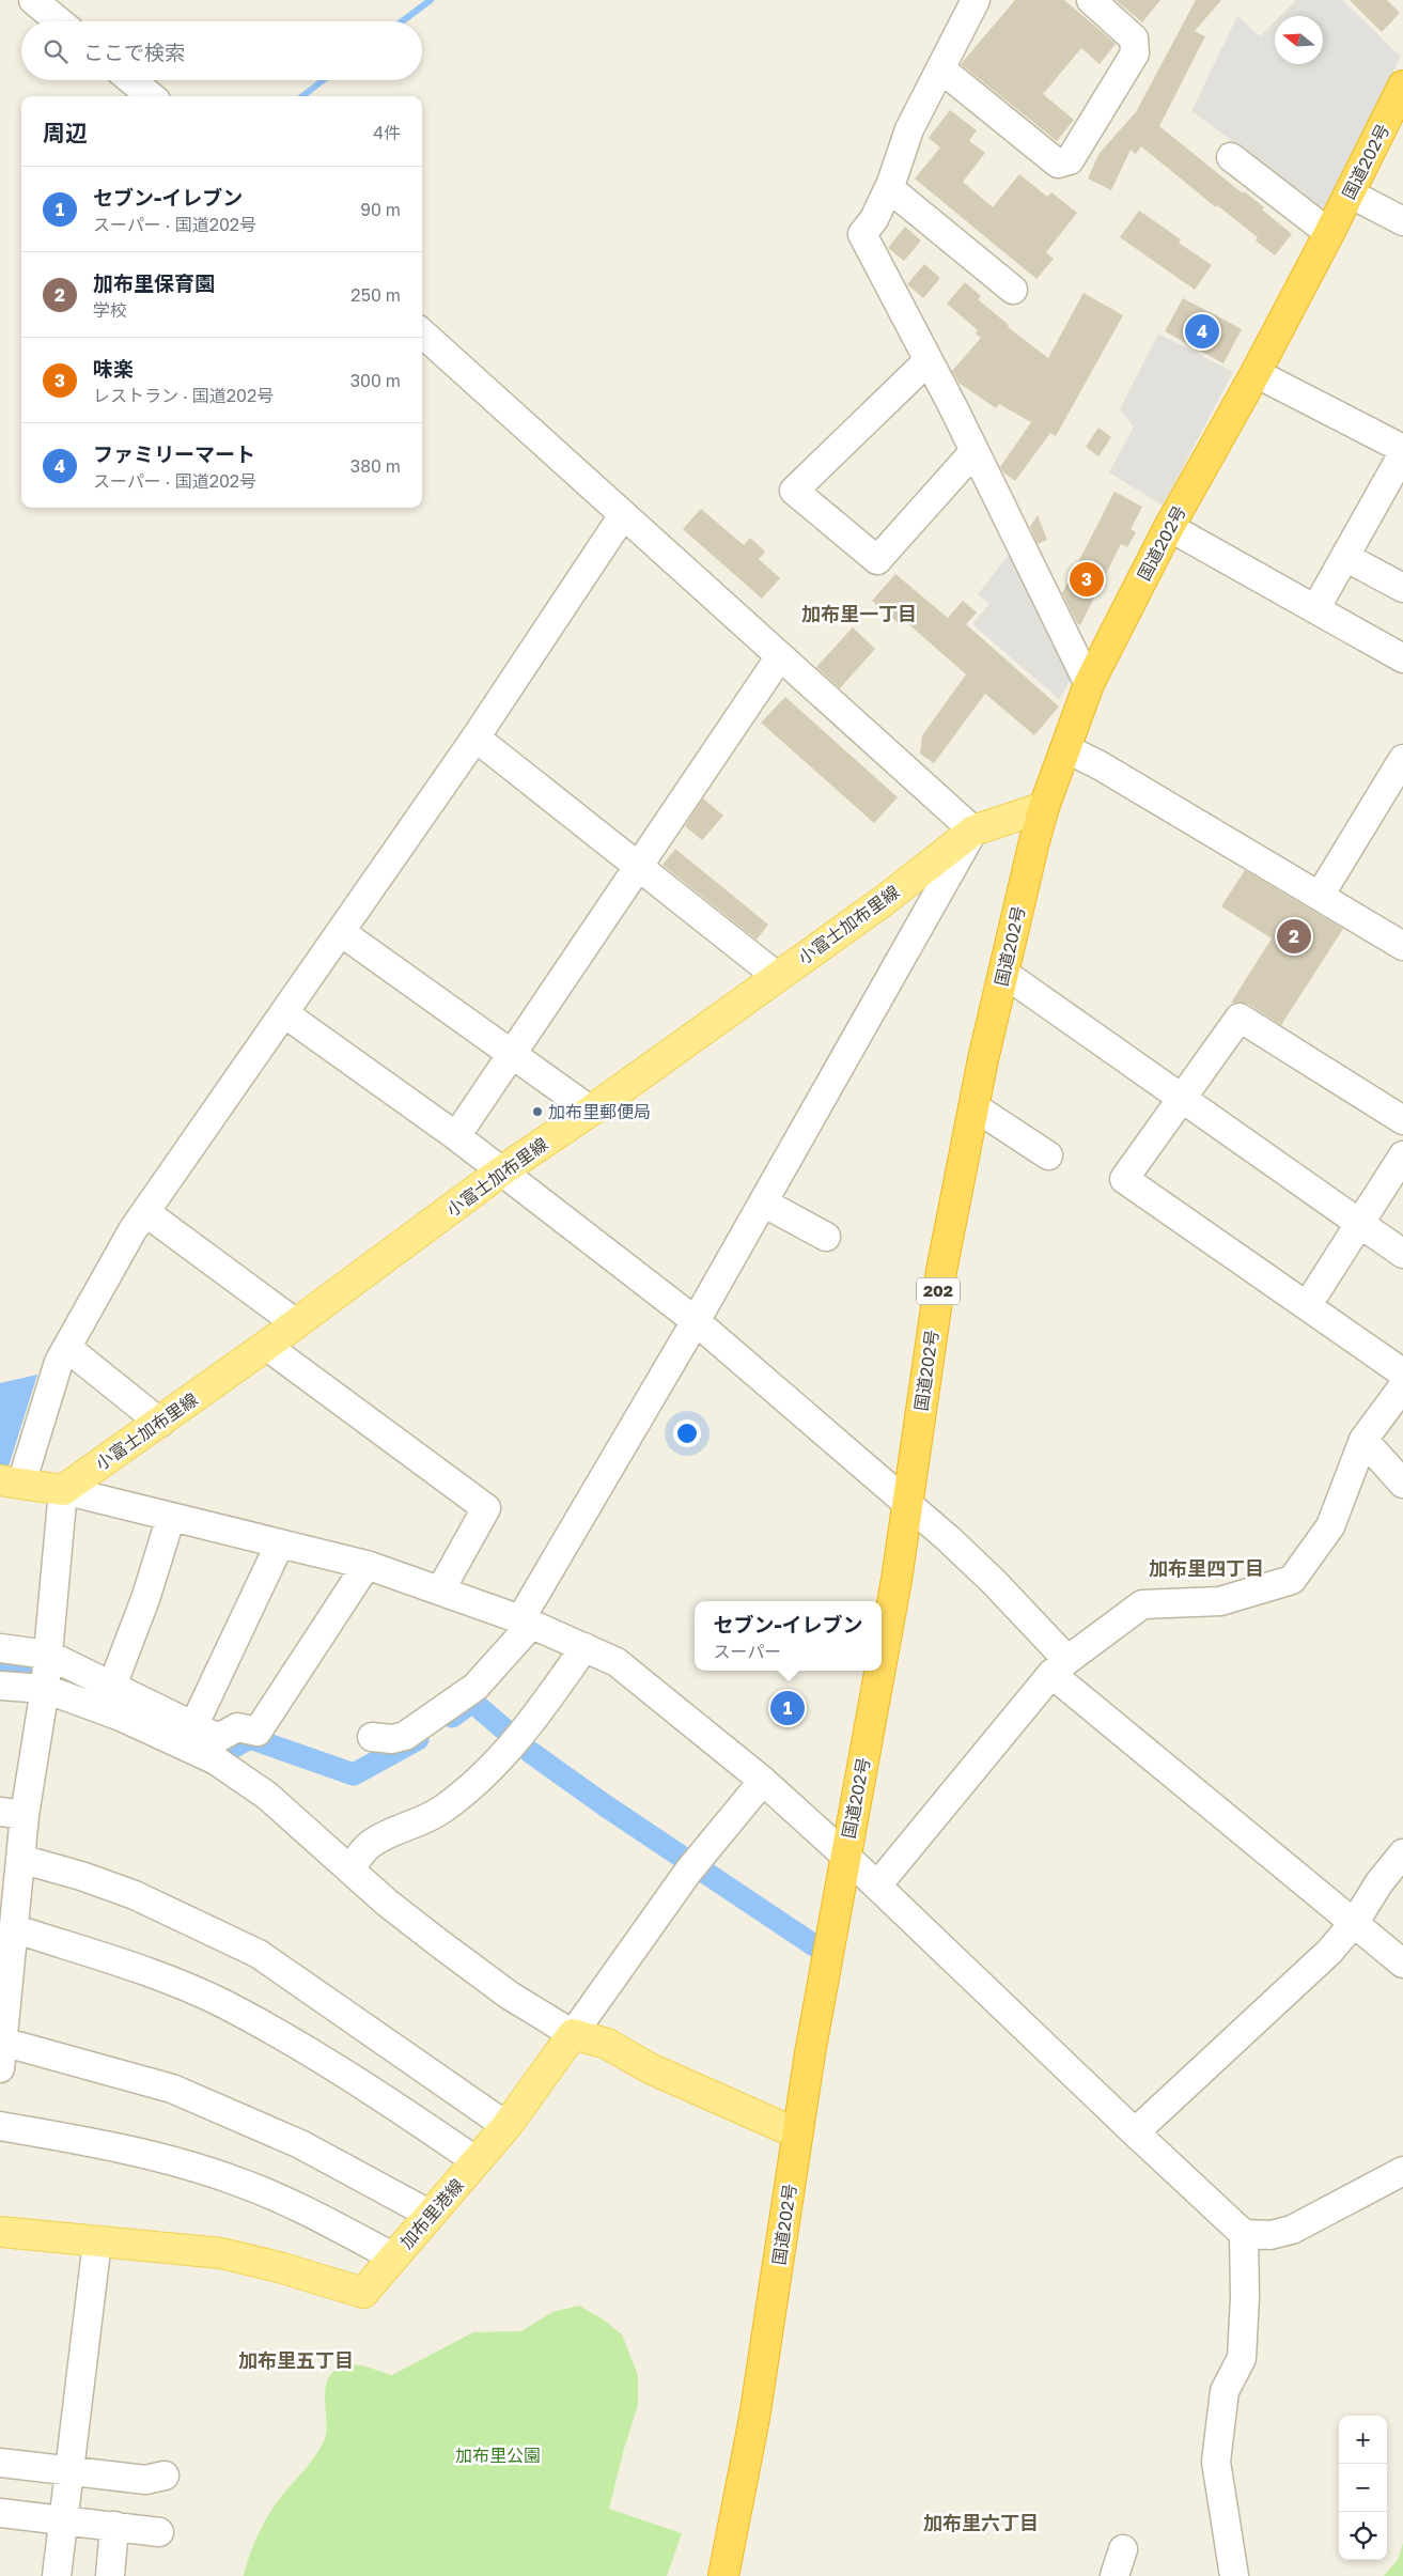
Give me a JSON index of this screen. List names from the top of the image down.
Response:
{
  "streets": {
    "highway": ["国道202号", "202"],
    "main road": ["小富士加布里線", "加布里港線"]
  },
  "crossings": [
    ["国道202号", "小富士加布里線"]
  ],
  "districts": [
    "加布里一丁目",
    "加布里四丁目",
    "加布里五丁目",
    "加布里六丁目"
  ],
  "parks": ["加布里公園"],
  "places": ["加布里郵便局"],
  "north": "left",
  "page": {
    "search": "ここで検索",
    "heading": ["周辺", "4件"],
    "list": [
      {
        "mark": "1",
        "name": "セブン-イレブン",
        "note": "スーパー · 国道202号",
        "value": "90 m"
      },
      {
        "mark": "2",
        "name": "加布里保育園",
        "note": "学校",
        "value": "250 m"
      },
      {
        "mark": "3",
        "name": "味楽",
        "note": "レストラン · 国道202号",
        "value": "300 m"
      },
      {
        "mark": "4",
        "name": "ファミリーマート",
        "note": "スーパー · 国道202号",
        "value": "380 m"
      }
    ],
    "pins": [
      "4",
      "3",
      "2",
      "1"
    ],
    "popup": ["セブン-イレブン", "スーパー"],
    "map_buttons": ["+", "−"]
  }
}
